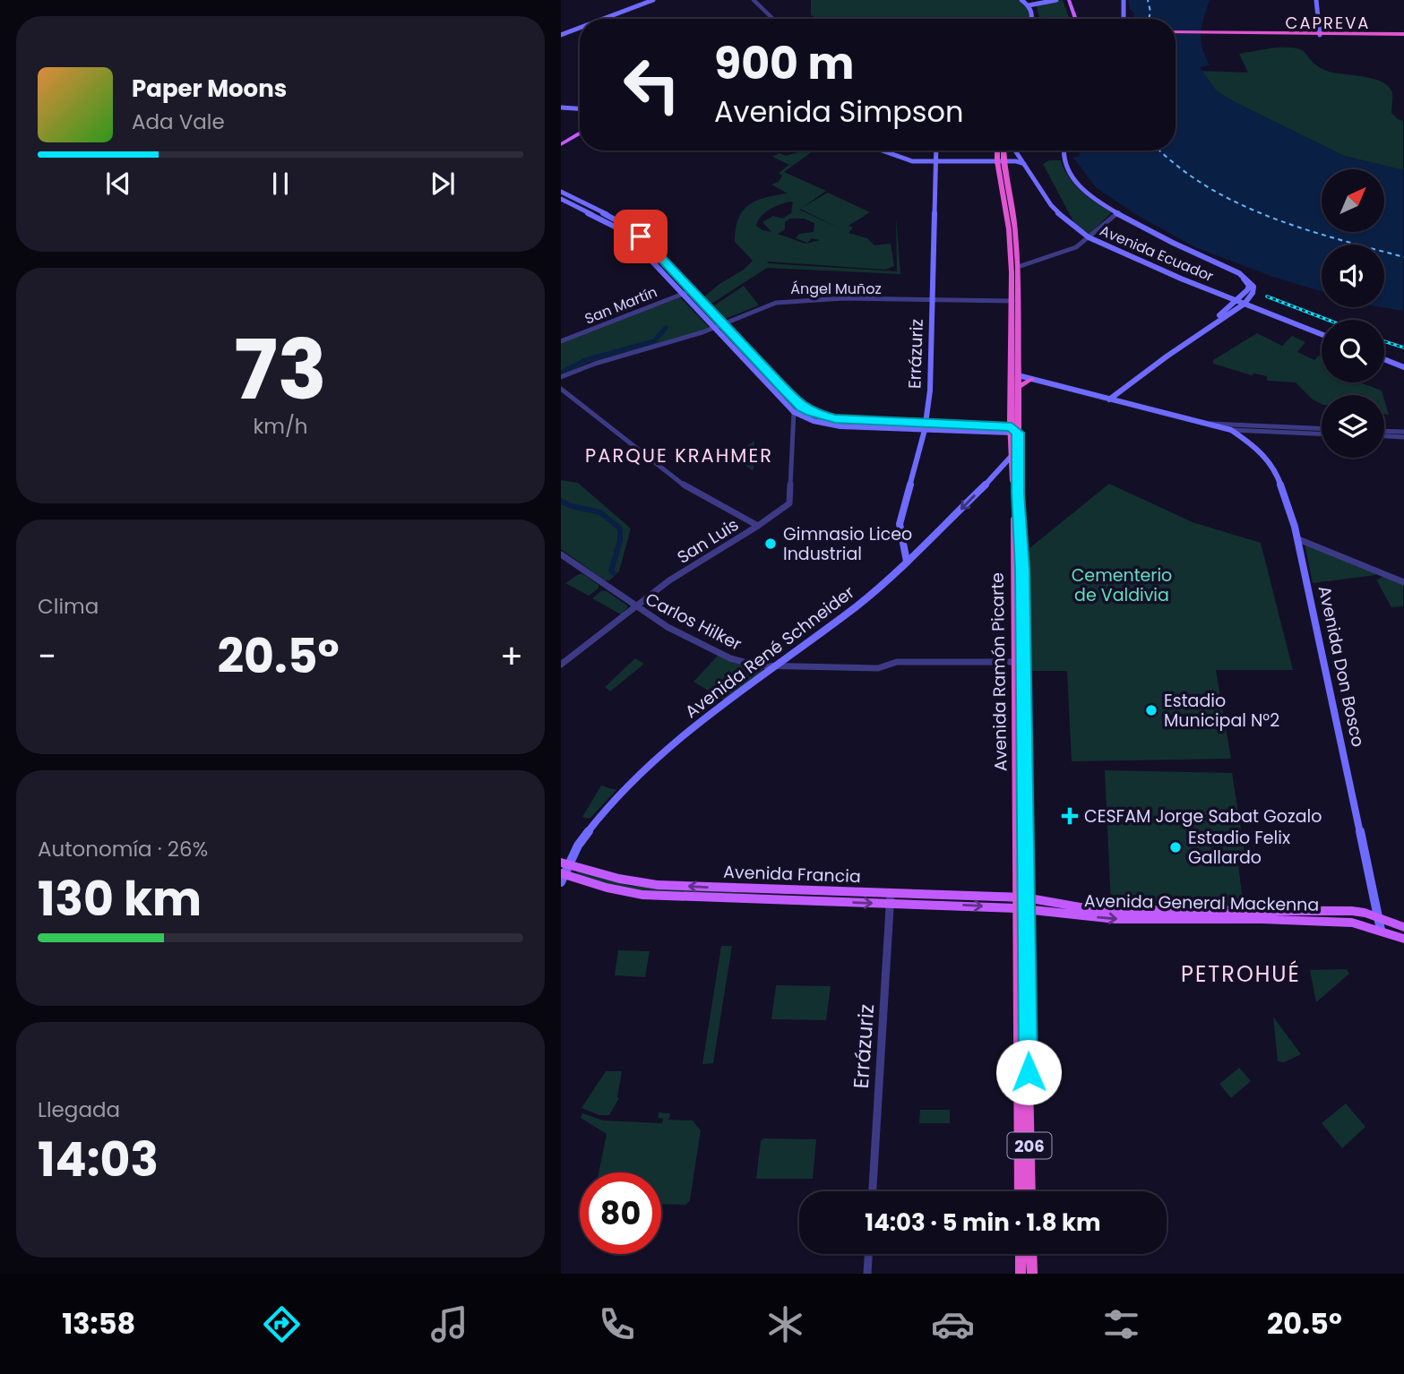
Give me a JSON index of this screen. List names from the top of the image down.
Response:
{
  "streets": {
    "highway": ["Avenida Ramón Picarte", "206"],
    "main road": [
      "Avenida Ecuador",
      "Errázuriz",
      "Avenida René Schneider",
      "Avenida Don Bosco",
      "Avenida Francia",
      "Avenida General Mackenna"
    ],
    "street": [
      "Ángel Muñoz",
      "San Martín",
      "San Luis",
      "Carlos Hilker"
    ]
  },
  "crossings": [
    ["Ángel Muñoz", "Errázuriz"],
    ["Ángel Muñoz", "Avenida Ramón Picarte"],
    ["Errázuriz", "Avenida René Schneider"],
    ["Errázuriz", "Avenida Francia"],
    ["San Luis", "Carlos Hilker"],
    ["Carlos Hilker", "Avenida René Schneider"],
    ["Carlos Hilker", "Avenida Ramón Picarte"],
    ["Avenida René Schneider", "Avenida Ramón Picarte"],
    ["Avenida René Schneider", "Avenida Francia"],
    ["Avenida Don Bosco", "Avenida Ramón Picarte"],
    ["Avenida Don Bosco", "Avenida General Mackenna"],
    ["Avenida Ramón Picarte", "Avenida Francia"],
    ["Avenida Ramón Picarte", "Avenida General Mackenna"],
    ["Avenida Francia", "Avenida General Mackenna"]
  ],
  "districts": ["CAPREVA", "PARQUE KRAHMER", "PETROHUÉ"],
  "parks": ["Cementerio de Valdivia"],
  "places": {
    "other": ["Gimnasio Liceo Industrial", "Estadio Municipal N°2", "Estadio Felix Gallardo"],
    "health": ["CESFAM Jorge Sabat Gozalo"]
  },
  "north": "top right",
  "page": {
    "turn": ["900 m", "Avenida Simpson"],
    "song": ["Paper Moons", "Ada Vale"],
    "tile": [
      ["73", "km/h"],
      "Clima",
      ["Autonomía · 26%", "130 km"],
      ["Llegada", "14:03"]
    ],
    "heat": ["−", "20.5°", "+"],
    "limit": "80",
    "trip": "14:03 · 5 min · 1.8 km",
    "tabs": ["13:58", "20.5°"]
  }
}
